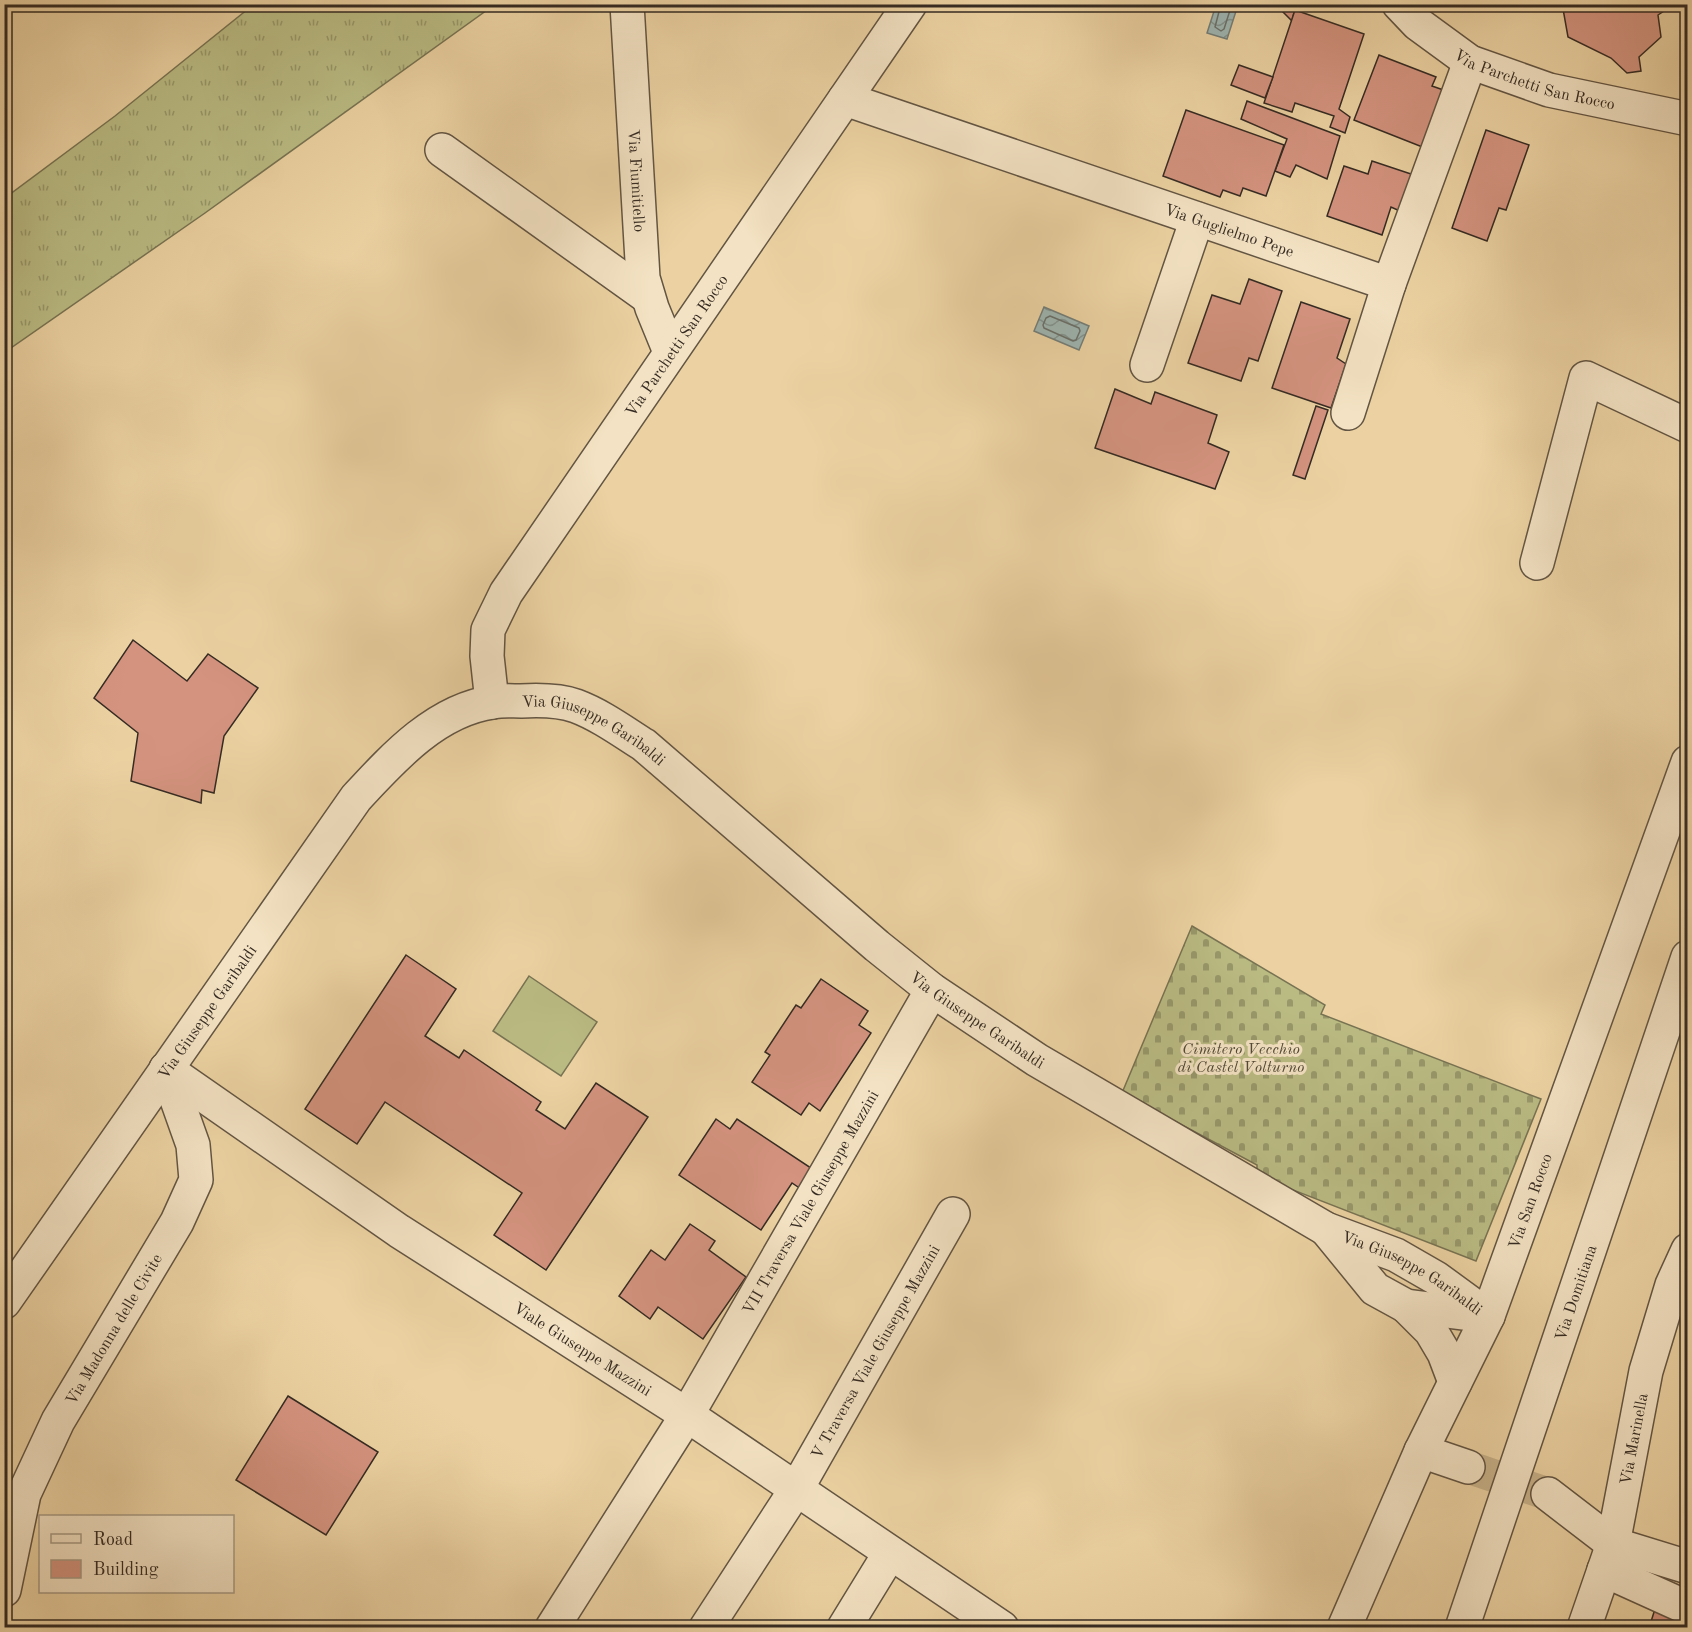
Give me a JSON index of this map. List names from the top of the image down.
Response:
{
  "streets": {
    "street": [
      "Via Parchetti San Rocco",
      "Via Fiumitiello",
      "Via Guglielmo Pepe",
      "Via Giuseppe Garibaldi",
      "Via San Rocco",
      "VII Traversa Viale Giuseppe Mazzini",
      "Via Domitiana",
      "Via Madonna delle Civite",
      "Viale Giuseppe Mazzini",
      "V Traversa Viale Giuseppe Mazzini",
      "Via Marinella"
    ]
  },
  "crossings": [
    ["Via Parchetti San Rocco", "Via Fiumitiello"],
    ["Via Parchetti San Rocco", "Via Guglielmo Pepe"],
    ["Via Parchetti San Rocco", "Via Giuseppe Garibaldi"],
    ["Via Giuseppe Garibaldi", "Via San Rocco"],
    ["Via Giuseppe Garibaldi", "VII Traversa Viale Giuseppe Mazzini"],
    ["Via Giuseppe Garibaldi", "Via Madonna delle Civite"],
    ["Via Giuseppe Garibaldi", "Viale Giuseppe Mazzini"],
    ["VII Traversa Viale Giuseppe Mazzini", "Viale Giuseppe Mazzini"],
    ["Via Madonna delle Civite", "Viale Giuseppe Mazzini"],
    ["Viale Giuseppe Mazzini", "V Traversa Viale Giuseppe Mazzini"]
  ],
  "parks": ["Cimitero Vecchio di Castel Volturno"],
  "legend": ["Road", "Building"]
}
